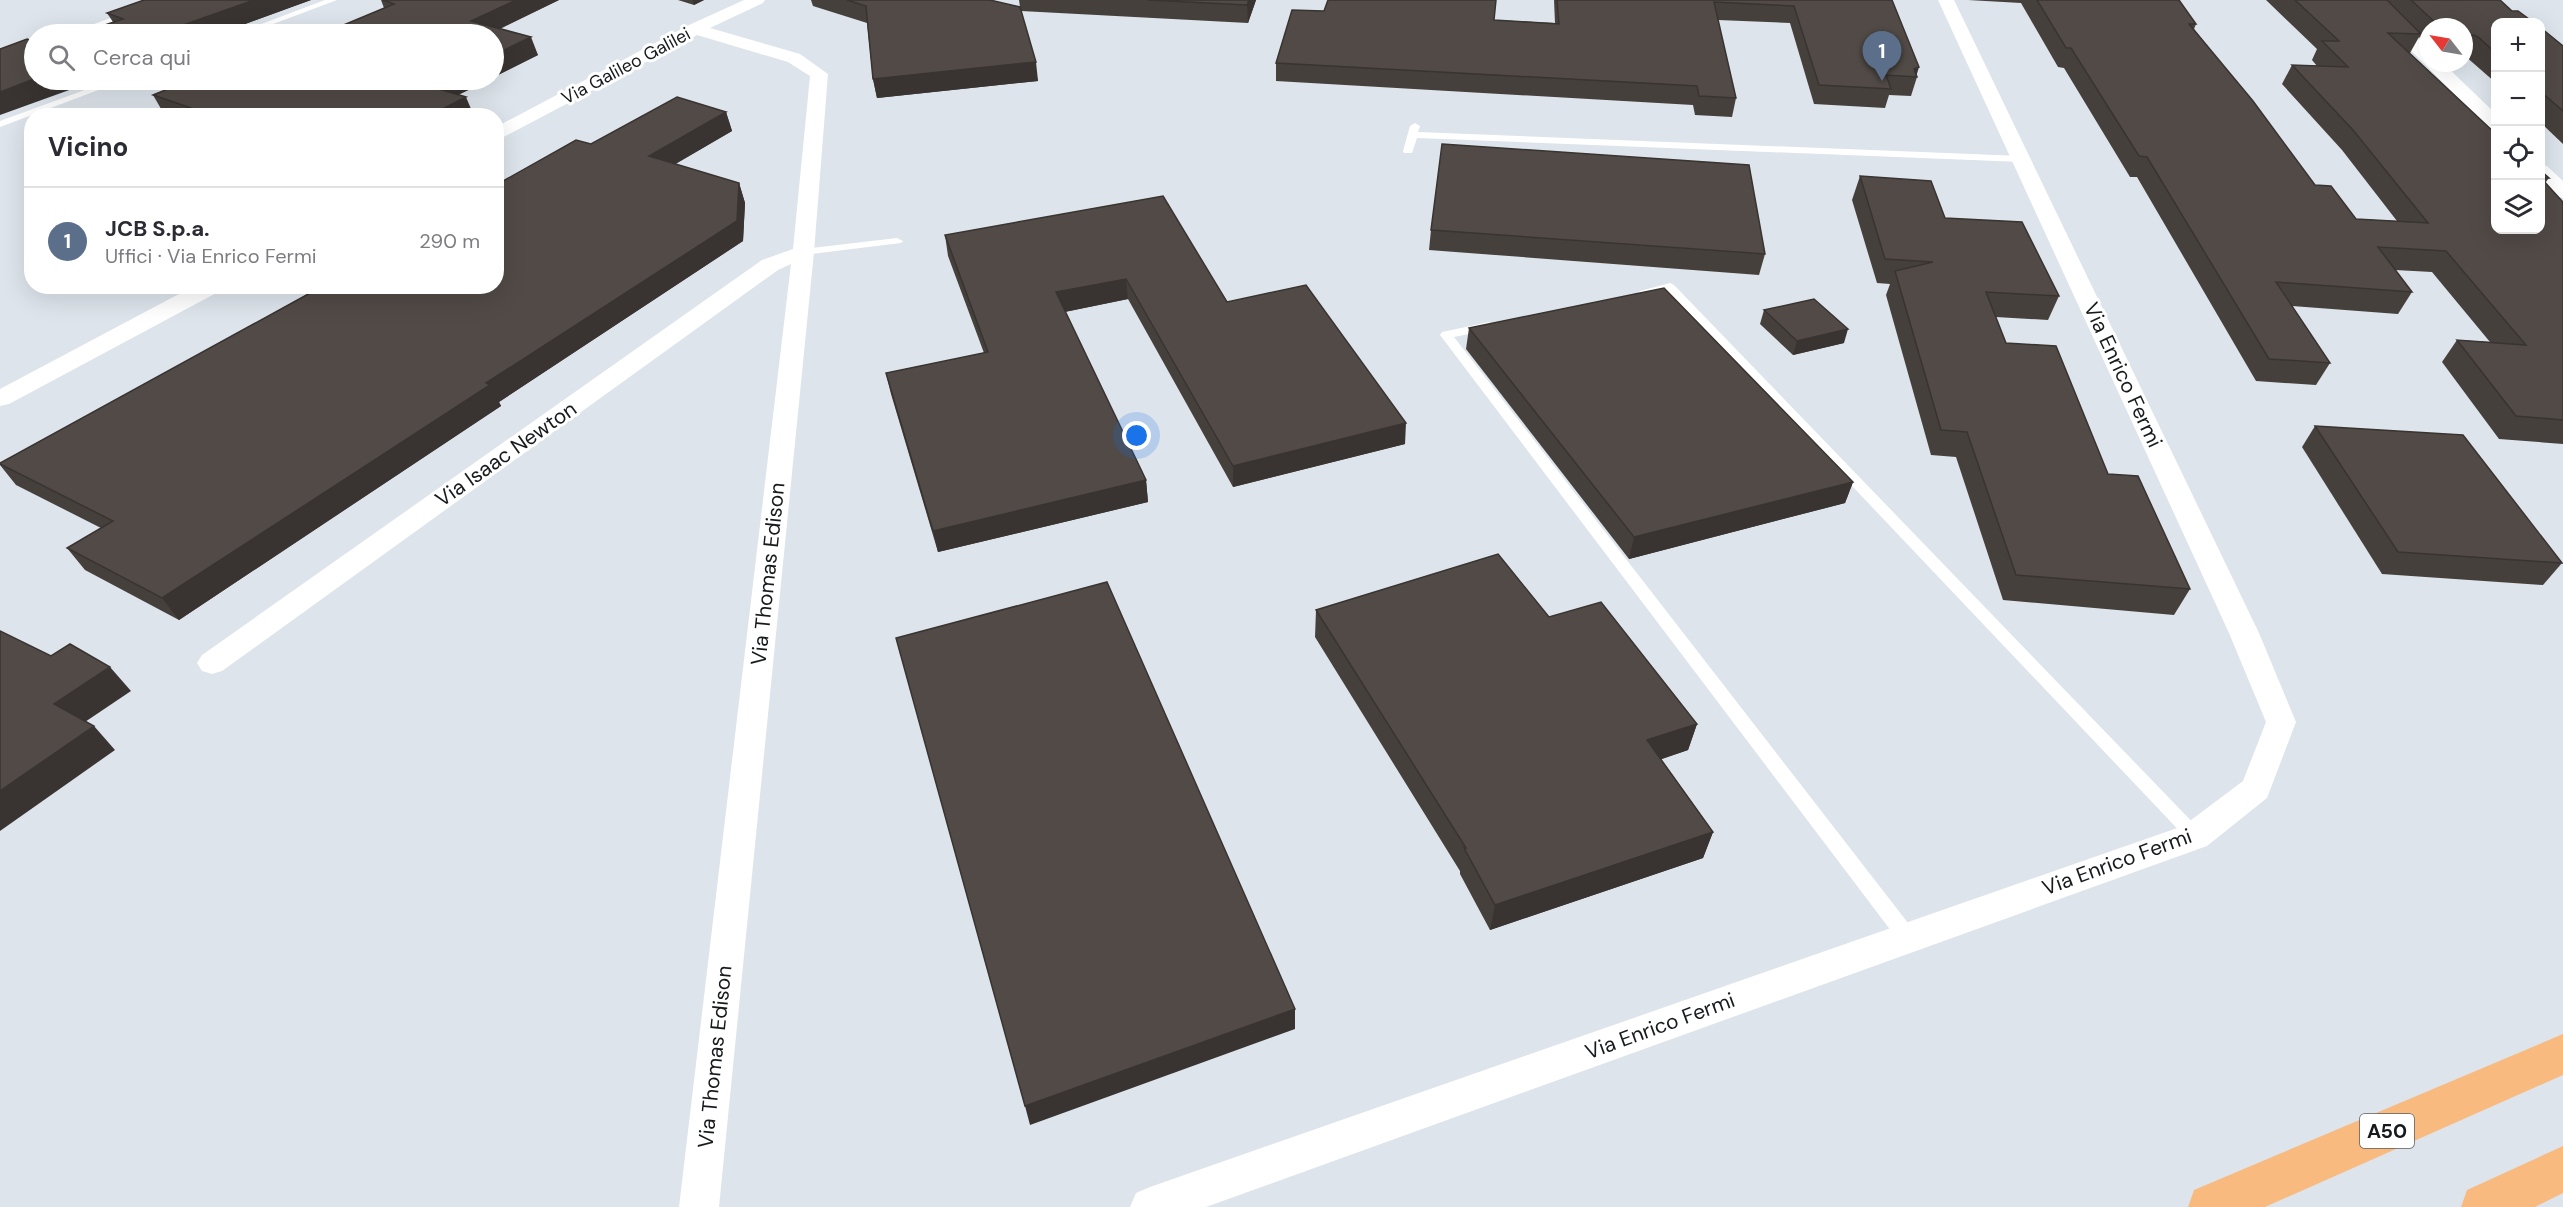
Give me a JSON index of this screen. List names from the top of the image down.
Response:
{
  "streets": {
    "highway": ["A50"],
    "street": [
      "Via Galileo Galilei",
      "Via Enrico Fermi",
      "Via Isaac Newton",
      "Via Thomas Edison"
    ]
  },
  "crossings": [
    ["Via Galileo Galilei", "Via Thomas Edison"],
    ["Via Isaac Newton", "Via Thomas Edison"]
  ],
  "north": "top left",
  "page": {
    "map_buttons": ["+", "−"],
    "search": "Cerca qui",
    "pins": "1",
    "heading": "Vicino",
    "list": [
      {
        "mark": "1",
        "name": "JCB S.p.a.",
        "note": "Uffici · Via Enrico Fermi",
        "value": "290 m"
      }
    ]
  }
}
